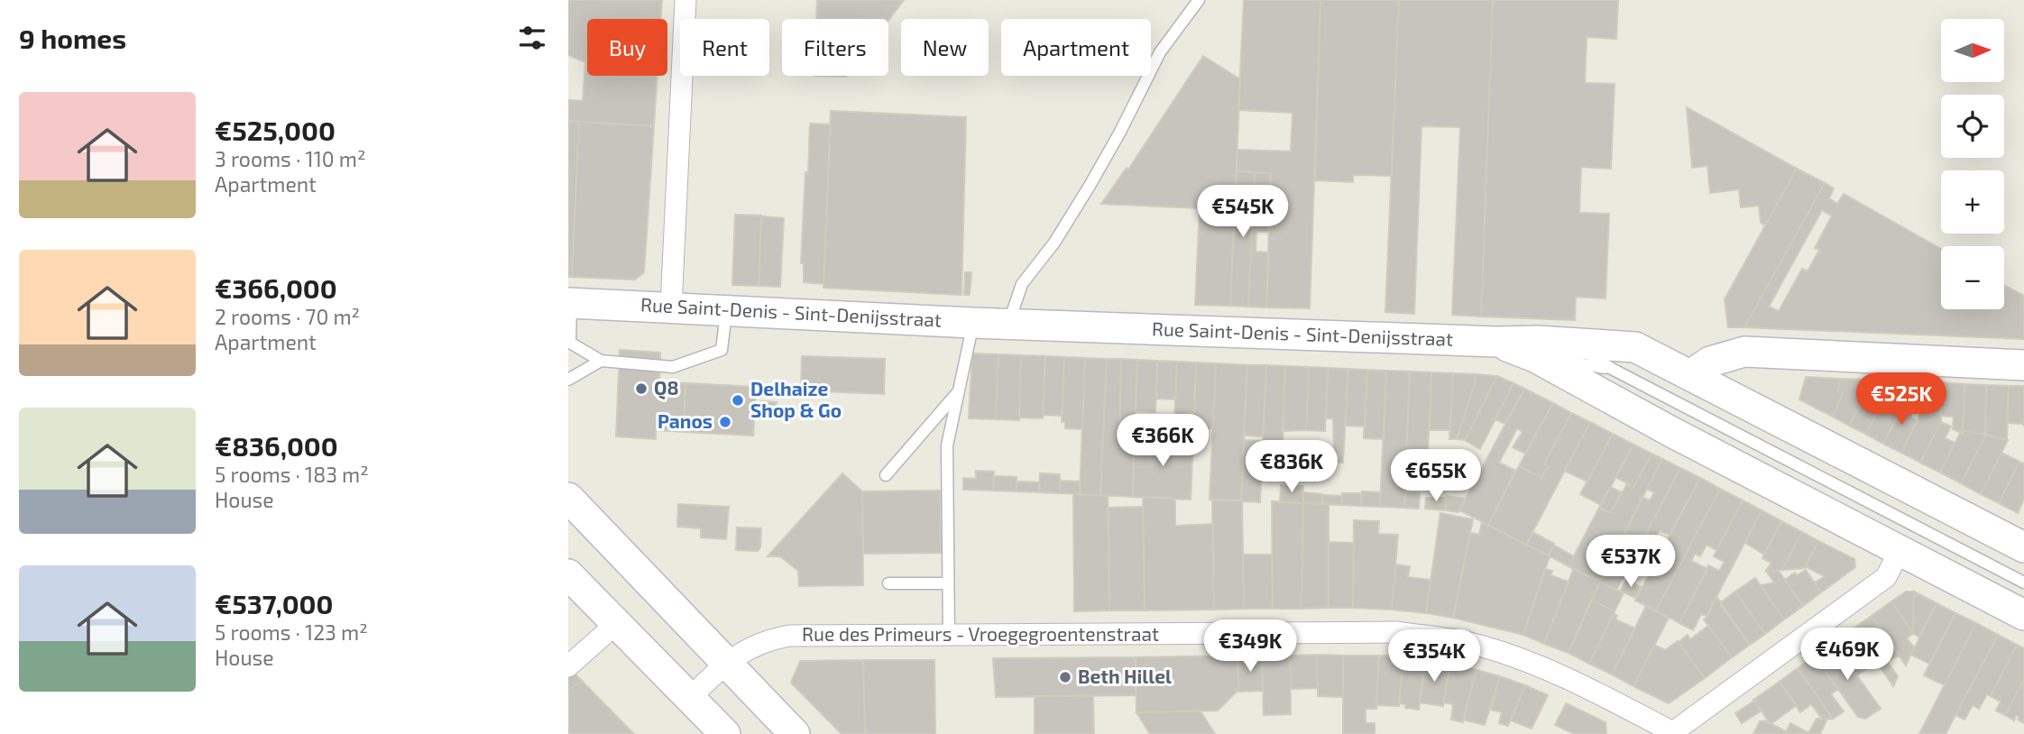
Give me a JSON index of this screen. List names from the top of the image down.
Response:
{
  "streets": {
    "main road": ["Rue Saint-Denis - Sint-Denijsstraat"],
    "street": ["Rue des Primeurs - Vroegegroentenstraat"]
  },
  "places": [
    "Q8",
    "Delhaize Shop & Go",
    "Panos",
    "Beth Hillel"
  ],
  "north": "right",
  "page": {
    "heading": "9 homes",
    "map_buttons": ["+", "−"],
    "chip": [
      "Buy",
      "Rent",
      "Filters",
      "New",
      "Apartment"
    ],
    "list": [
      {
        "name": "€525,000",
        "note": "3 rooms · 110 m² · Apartment"
      },
      {
        "name": "€366,000",
        "note": "2 rooms · 70 m² · Apartment"
      },
      {
        "name": "€836,000",
        "note": "5 rooms · 183 m² · House"
      },
      {
        "name": "€537,000",
        "note": "5 rooms · 123 m² · House"
      }
    ],
    "price": [
      "€545K",
      "€525K",
      "€366K",
      "€836K",
      "€655K",
      "€537K",
      "€349K",
      "€469K",
      "€354K"
    ]
  }
}
